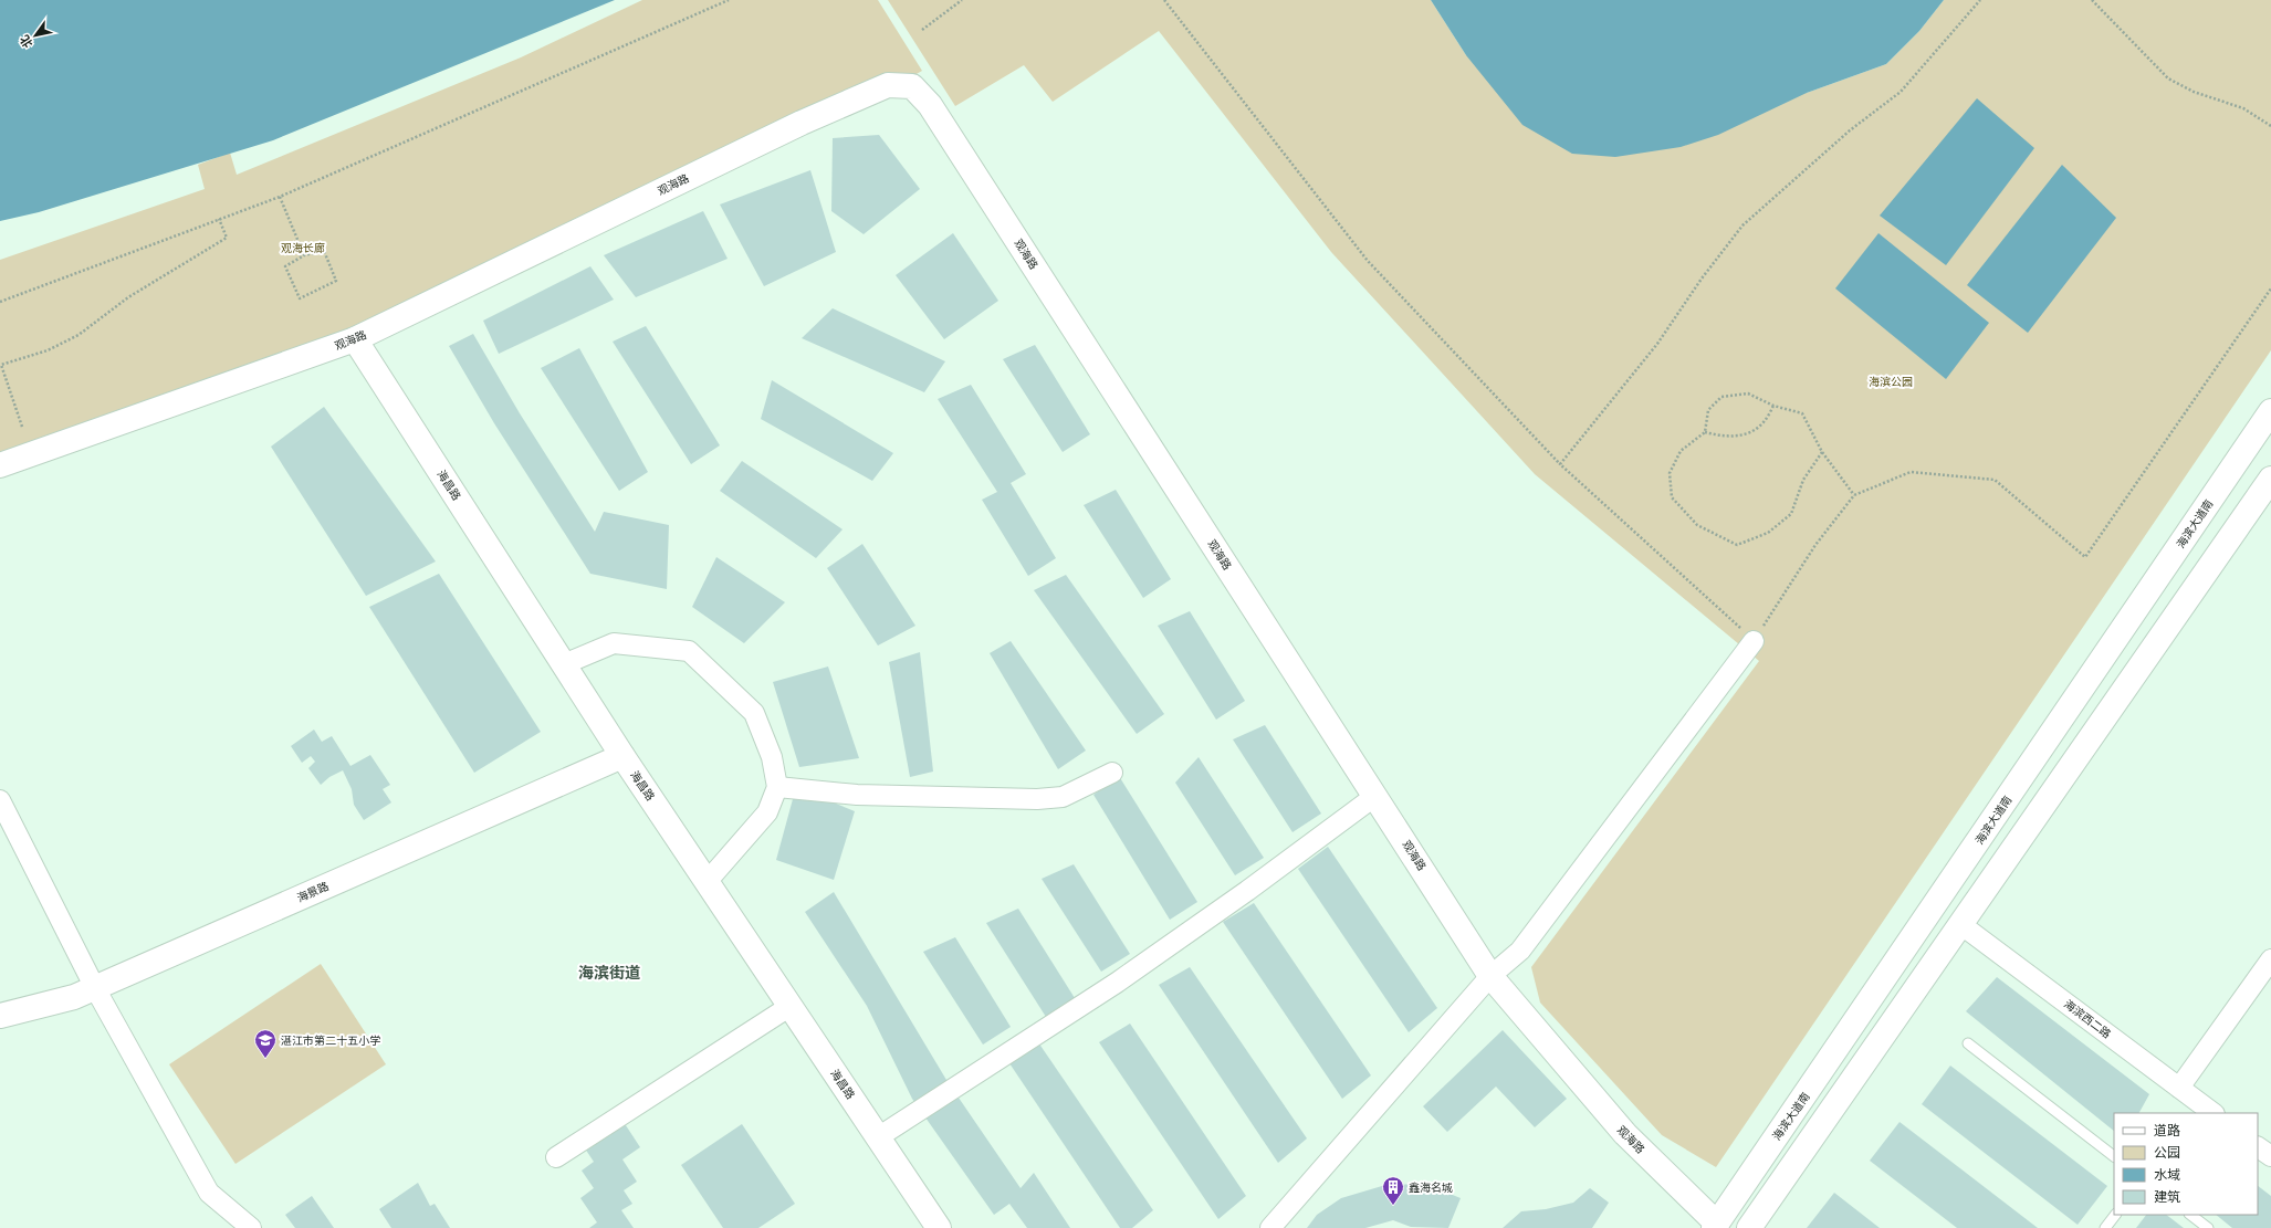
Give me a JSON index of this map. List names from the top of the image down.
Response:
{
  "streets": {
    "street": [
      "观海路",
      "海昌路",
      "海滨大道南",
      "海景路",
      "海滨西二路"
    ]
  },
  "crossings": [
    ["观海路", "海昌路"],
    ["观海路", "海滨大道南"],
    ["海昌路", "海景路"]
  ],
  "districts": ["海滨街道"],
  "parks": ["观海长廊", "海滨公园"],
  "places": {
    "school or university": ["湛江市第二十五小学"],
    "building": ["鑫海名城"]
  },
  "legend": [
    "道路",
    "公园",
    "水域",
    "建筑"
  ],
  "north": "bottom left"
}
